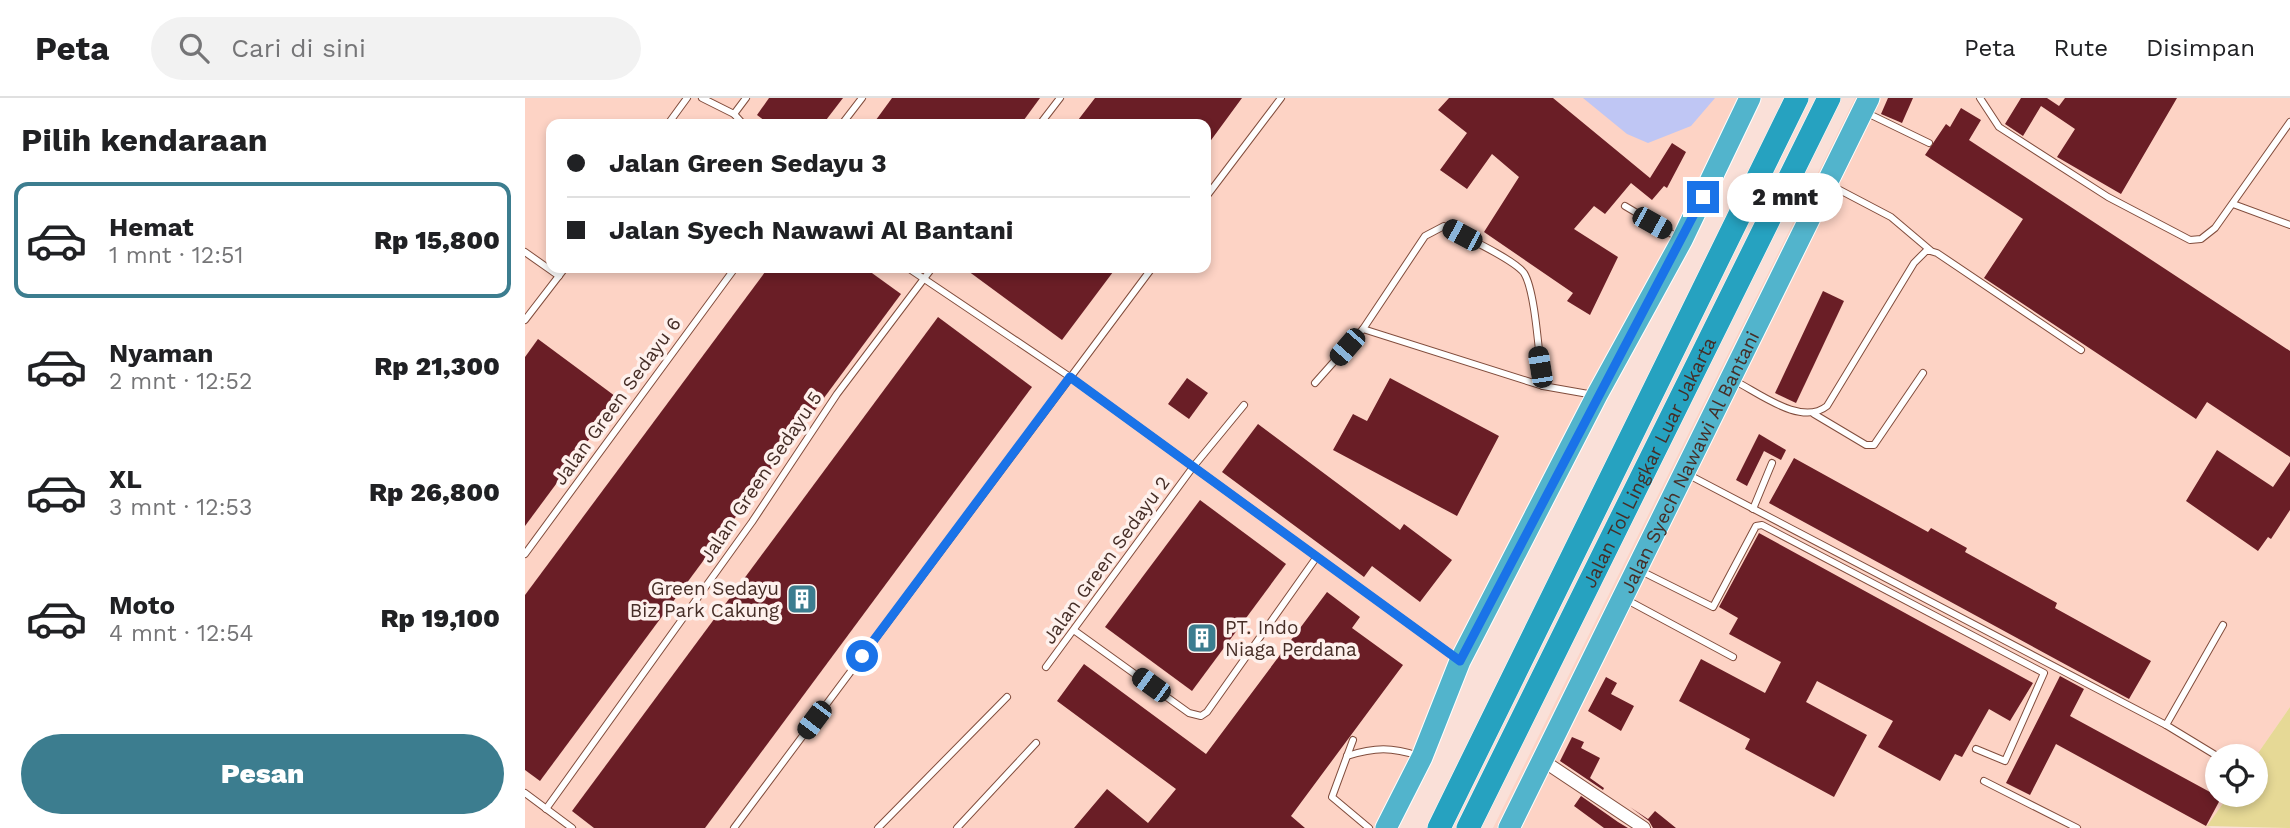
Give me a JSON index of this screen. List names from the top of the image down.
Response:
{
  "streets": {
    "highway": ["Jalan Tol Lingkar Luar Jakarta", "Jalan Syech Nawawi Al Bantani"],
    "lane": ["Jalan Green Sedayu 6", "Jalan Green Sedayu 5", "Jalan Green Sedayu 2"]
  },
  "places": {
    "building": ["Green Sedayu Biz Park Cakung", "PT. Indo Niaga Perdana"]
  },
  "page": {
    "header": "Peta",
    "search": "Cari di sini",
    "nav": ["Peta", "Rute", "Disimpan"],
    "heading": "Pilih kendaraan",
    "banner": ["Jalan Green Sedayu 3", "Jalan Syech Nawawi Al Bantani"],
    "bubble": "2 mnt",
    "list": [
      {
        "name": "Hemat",
        "note": "1 mnt · 12:51",
        "value": "Rp 15,800"
      },
      {
        "name": "Nyaman",
        "note": "2 mnt · 12:52",
        "value": "Rp 21,300"
      },
      {
        "name": "XL",
        "note": "3 mnt · 12:53",
        "value": "Rp 26,800"
      },
      {
        "name": "Moto",
        "note": "4 mnt · 12:54",
        "value": "Rp 19,100"
      }
    ],
    "buttons": "Pesan"
  }
}
